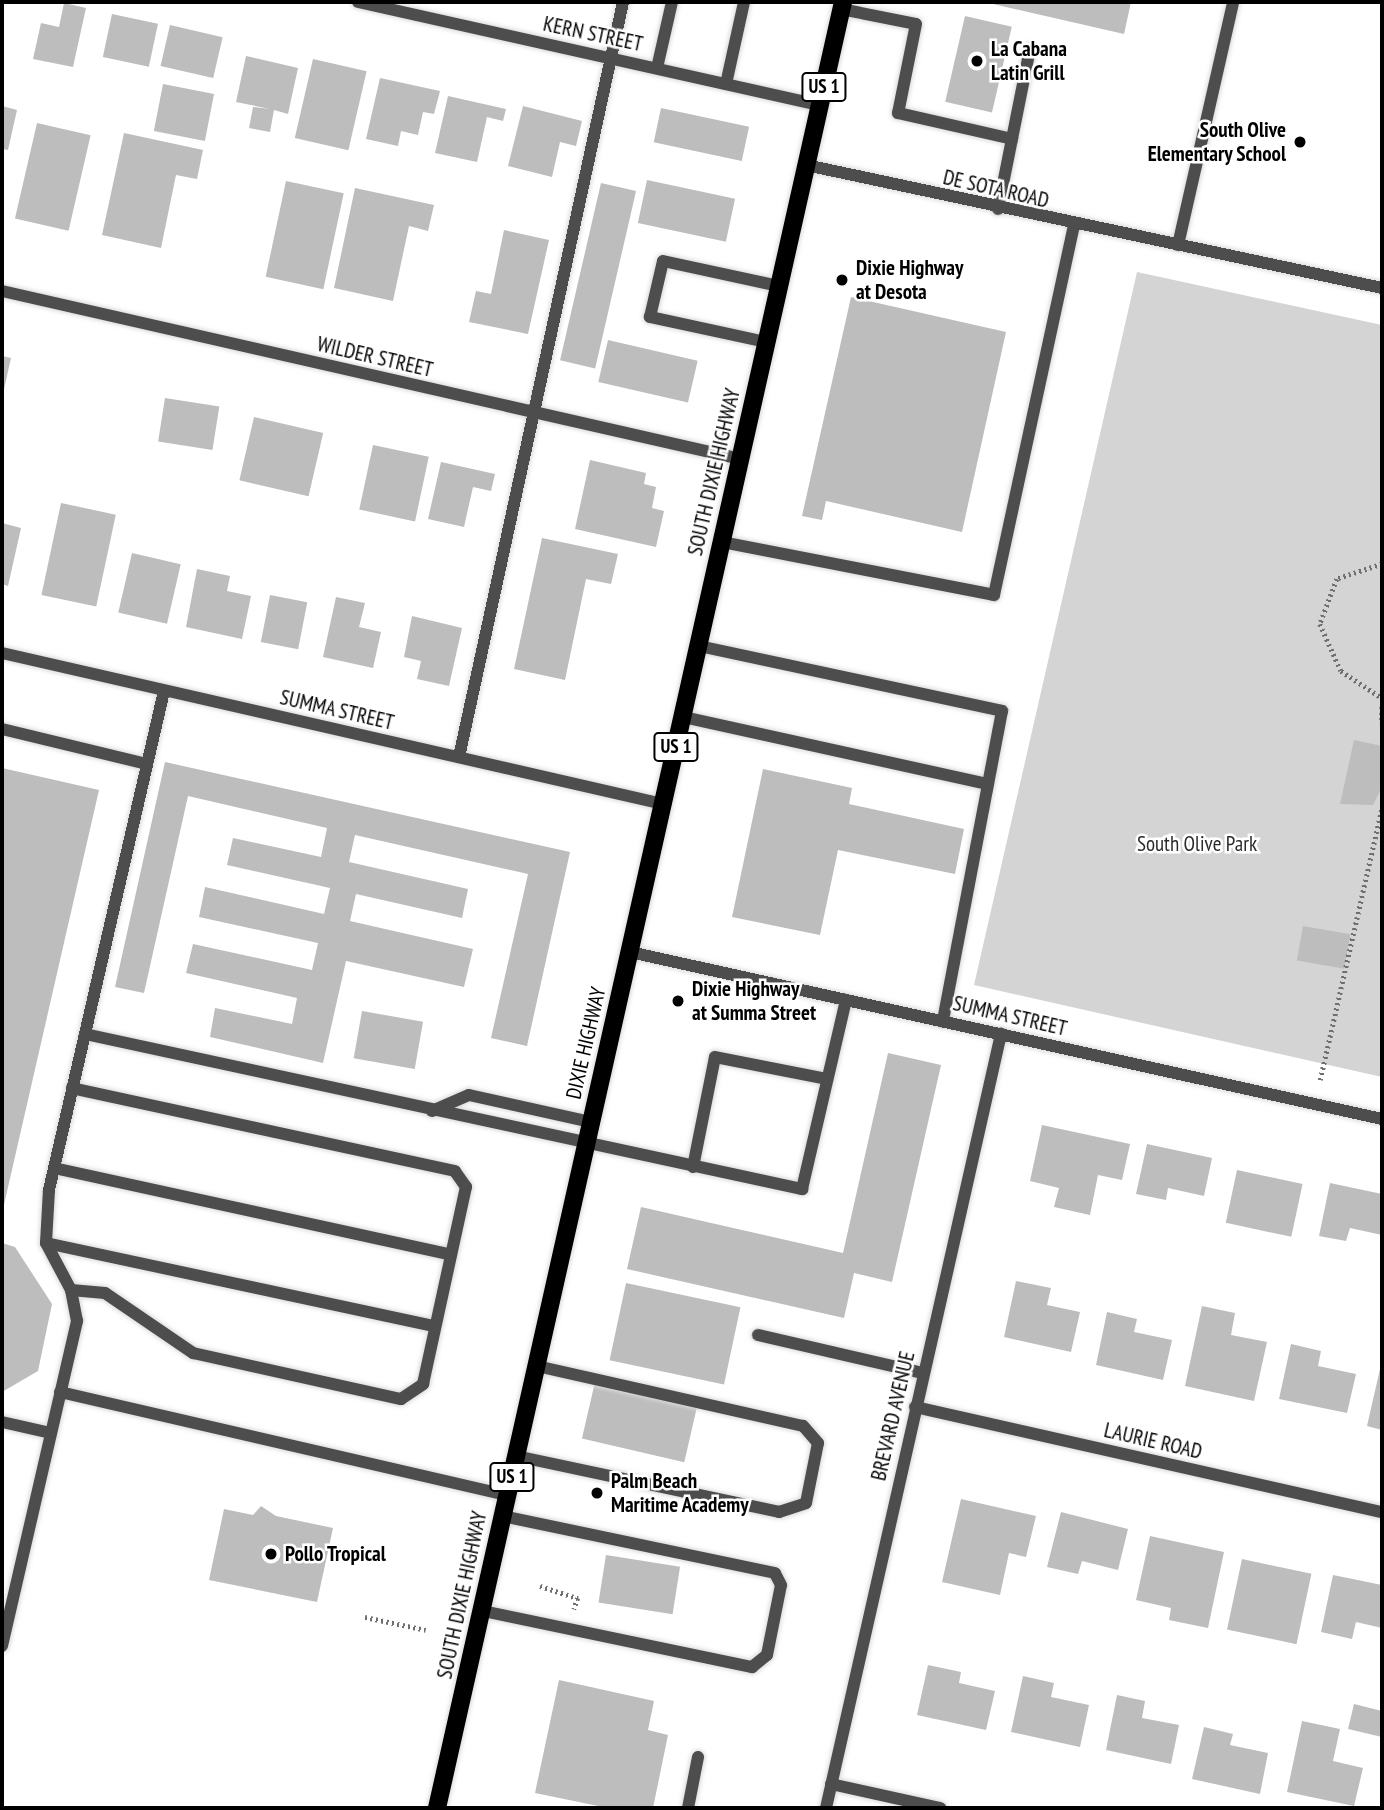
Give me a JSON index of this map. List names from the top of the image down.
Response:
{
  "streets": {
    "main road": ["US 1", "SOUTH DIXIE HIGHWAY", "DIXIE HIGHWAY"],
    "street": [
      "KERN STREET",
      "DE SOTA ROAD",
      "WILDER STREET",
      "SUMMA STREET",
      "BREVARD AVENUE",
      "LAURIE ROAD"
    ]
  },
  "crossings": [
    ["KERN STREET", "SOUTH DIXIE HIGHWAY"],
    ["DE SOTA ROAD", "SOUTH DIXIE HIGHWAY"],
    ["WILDER STREET", "SOUTH DIXIE HIGHWAY"],
    ["SOUTH DIXIE HIGHWAY", "SUMMA STREET"],
    ["SOUTH DIXIE HIGHWAY", "DIXIE HIGHWAY"],
    ["SUMMA STREET", "DIXIE HIGHWAY"],
    ["SUMMA STREET", "BREVARD AVENUE"],
    ["BREVARD AVENUE", "LAURIE ROAD"]
  ],
  "parks": ["South Olive Park"],
  "places": [
    "La Cabana Latin Grill",
    "South Olive Elementary School",
    "Dixie Highway at Desota",
    "Dixie Highway at Summa Street",
    "Palm Beach Maritime Academy",
    "Pollo Tropical"
  ]
}
